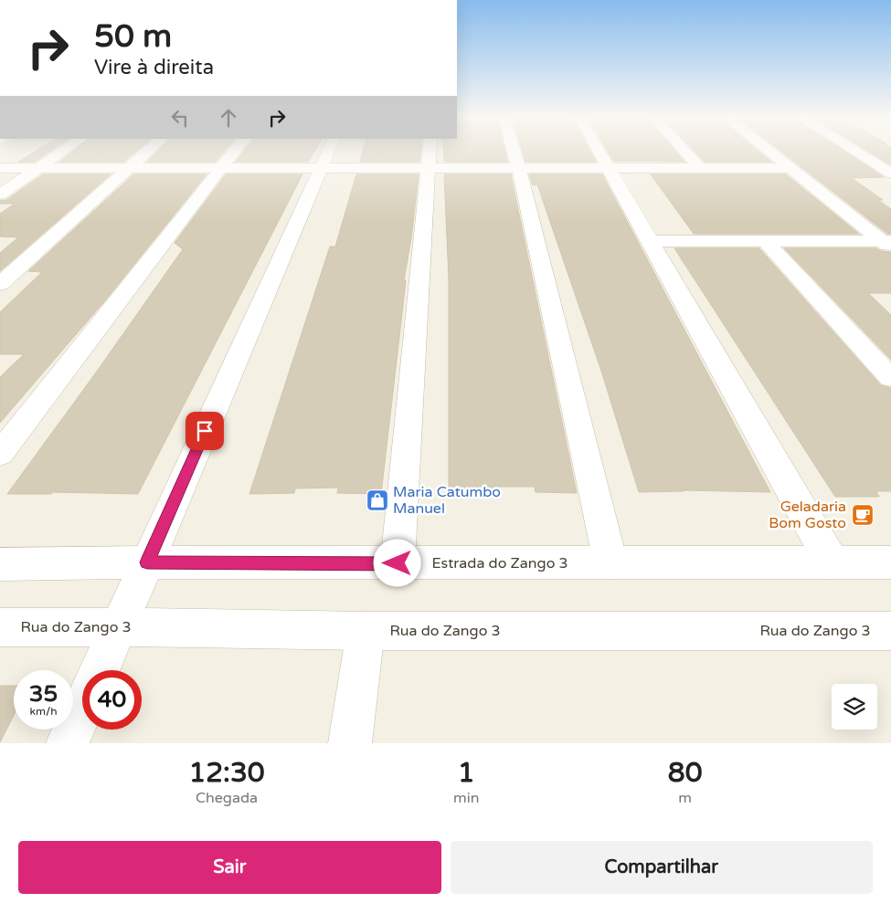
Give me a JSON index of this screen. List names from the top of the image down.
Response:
{
  "streets": {
    "street": ["Estrada do Zango 3", "Rua do Zango 3"]
  },
  "places": {
    "shop": ["Maria Catumbo Manuel"],
    "cafe": ["Geladaria Bom Gosto"]
  },
  "page": {
    "turn": ["50 m", "Vire à direita"],
    "speed": "35 km/h",
    "limit": "40",
    "eta": [
      "12:30",
      "Chegada",
      "1",
      "min",
      "80",
      "m"
    ],
    "buttons": ["Sair", "Compartilhar"]
  }
}
